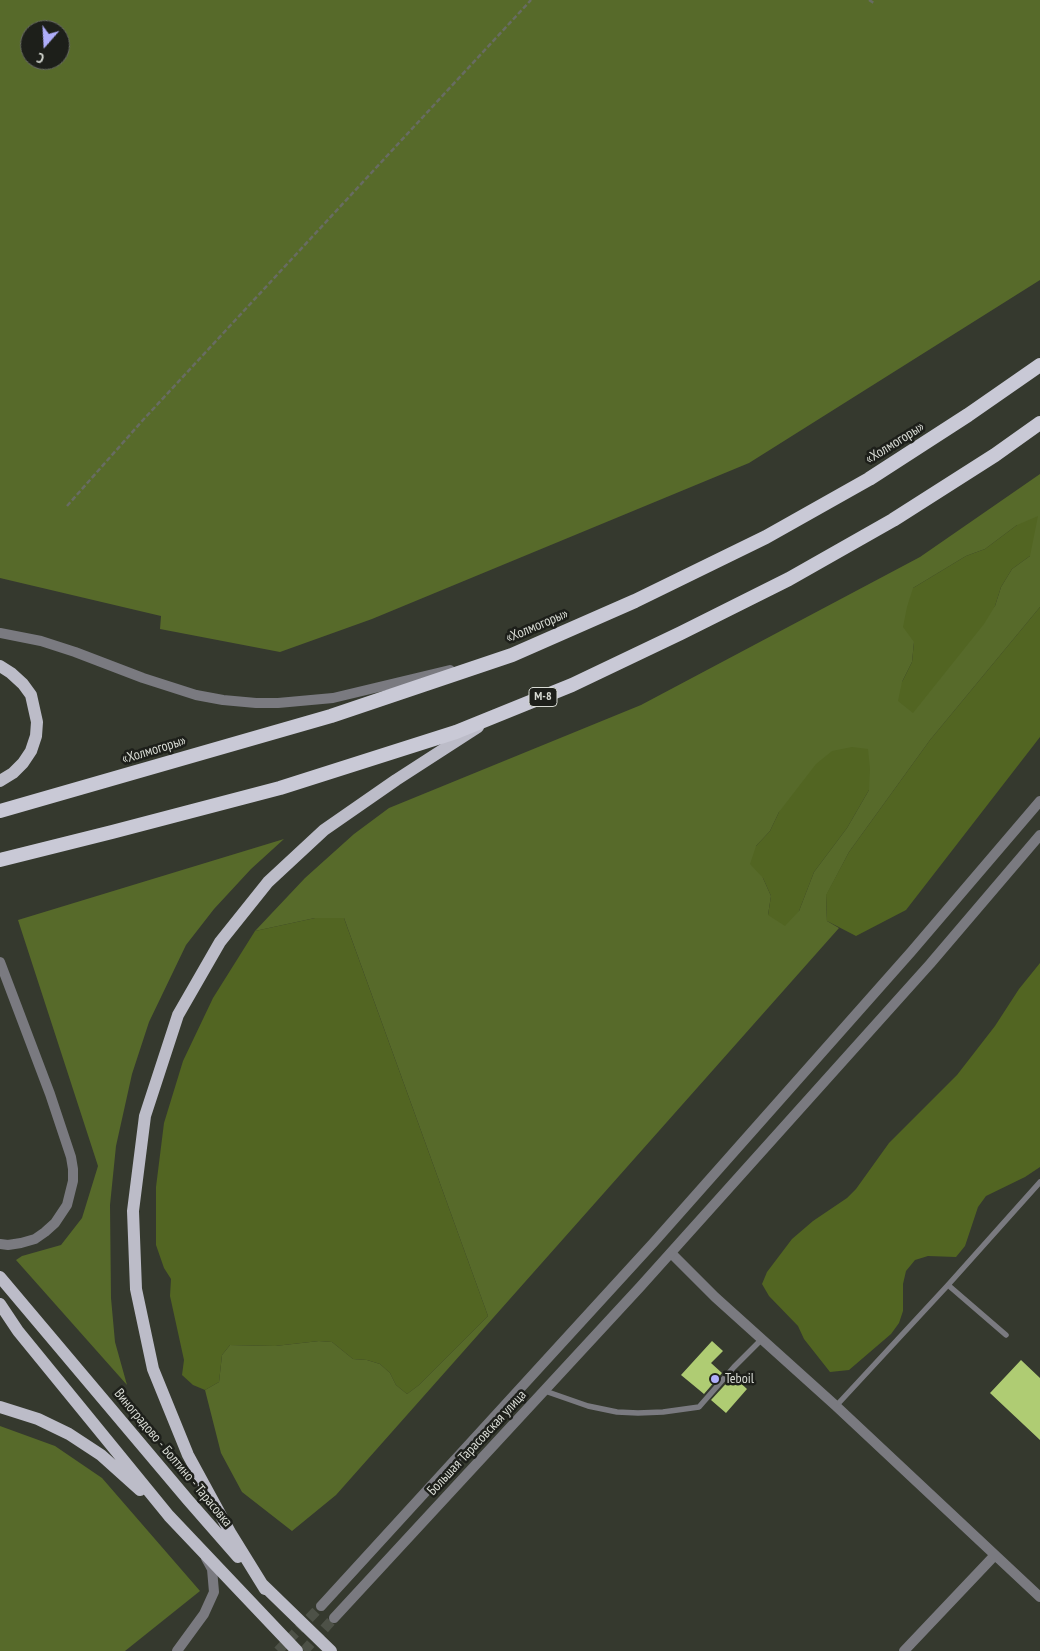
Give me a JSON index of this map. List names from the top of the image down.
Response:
{
  "streets": {
    "highway": ["«Холмогоры»", "М-8"],
    "main road": ["Виноградово - Болтино - Тарасовка"],
    "street": ["Большая Тарасовская улица"]
  },
  "places": ["Teboil"],
  "north": "bottom"
}
